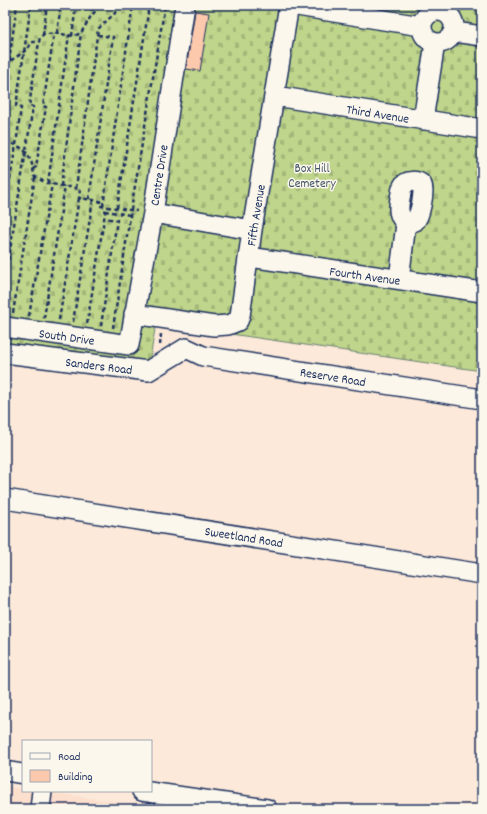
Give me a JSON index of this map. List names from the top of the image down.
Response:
{
  "streets": {
    "street": [
      "Third Avenue",
      "Centre Drive",
      "Fifth Avenue",
      "Fourth Avenue",
      "Sanders Road",
      "Reserve Road",
      "Sweetland Road"
    ]
  },
  "crossings": [
    ["Third Avenue", "Fifth Avenue"],
    ["Centre Drive", "Fifth Avenue"],
    ["Fifth Avenue", "Fourth Avenue"],
    ["Sanders Road", "Reserve Road"]
  ],
  "parks": ["Box Hill Cemetery"],
  "legend": ["Road", "Building"]
}
